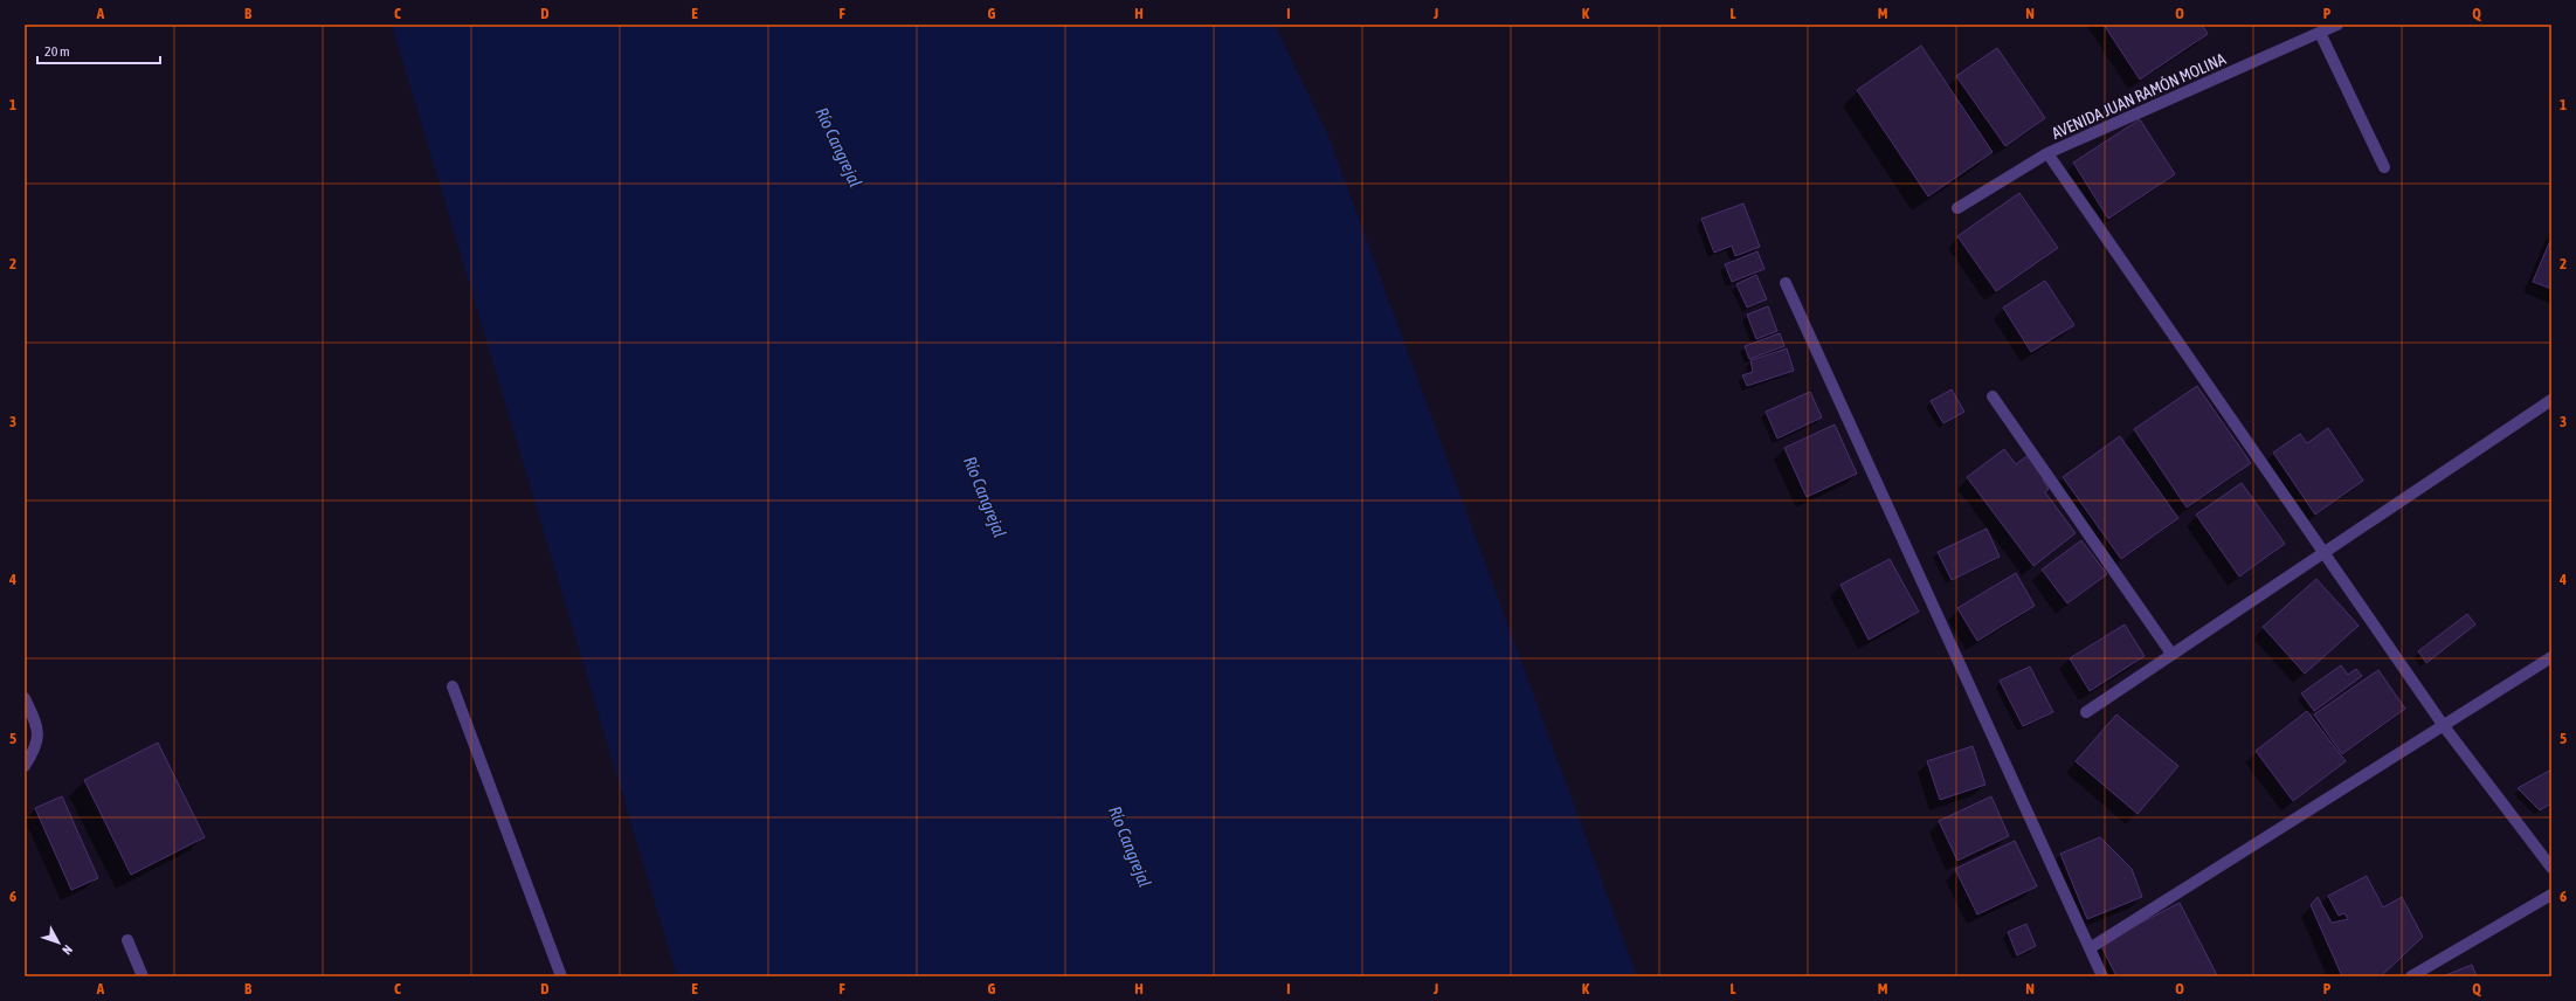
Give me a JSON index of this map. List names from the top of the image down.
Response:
{
  "streets": {
    "street": ["AVENIDA JUAN RAMÓN MOLINA"]
  },
  "water": ["Río Cangrejal"],
  "scale_bar": "20 m",
  "north": "bottom right",
  "grid": {
    "columns": [
      "A",
      "B",
      "C",
      "D",
      "E",
      "F",
      "G",
      "H",
      "I",
      "J",
      "K",
      "L",
      "M",
      "N",
      "O",
      "P",
      "Q"
    ],
    "rows": [
      "1",
      "2",
      "3",
      "4",
      "5",
      "6"
    ]
  }
}
